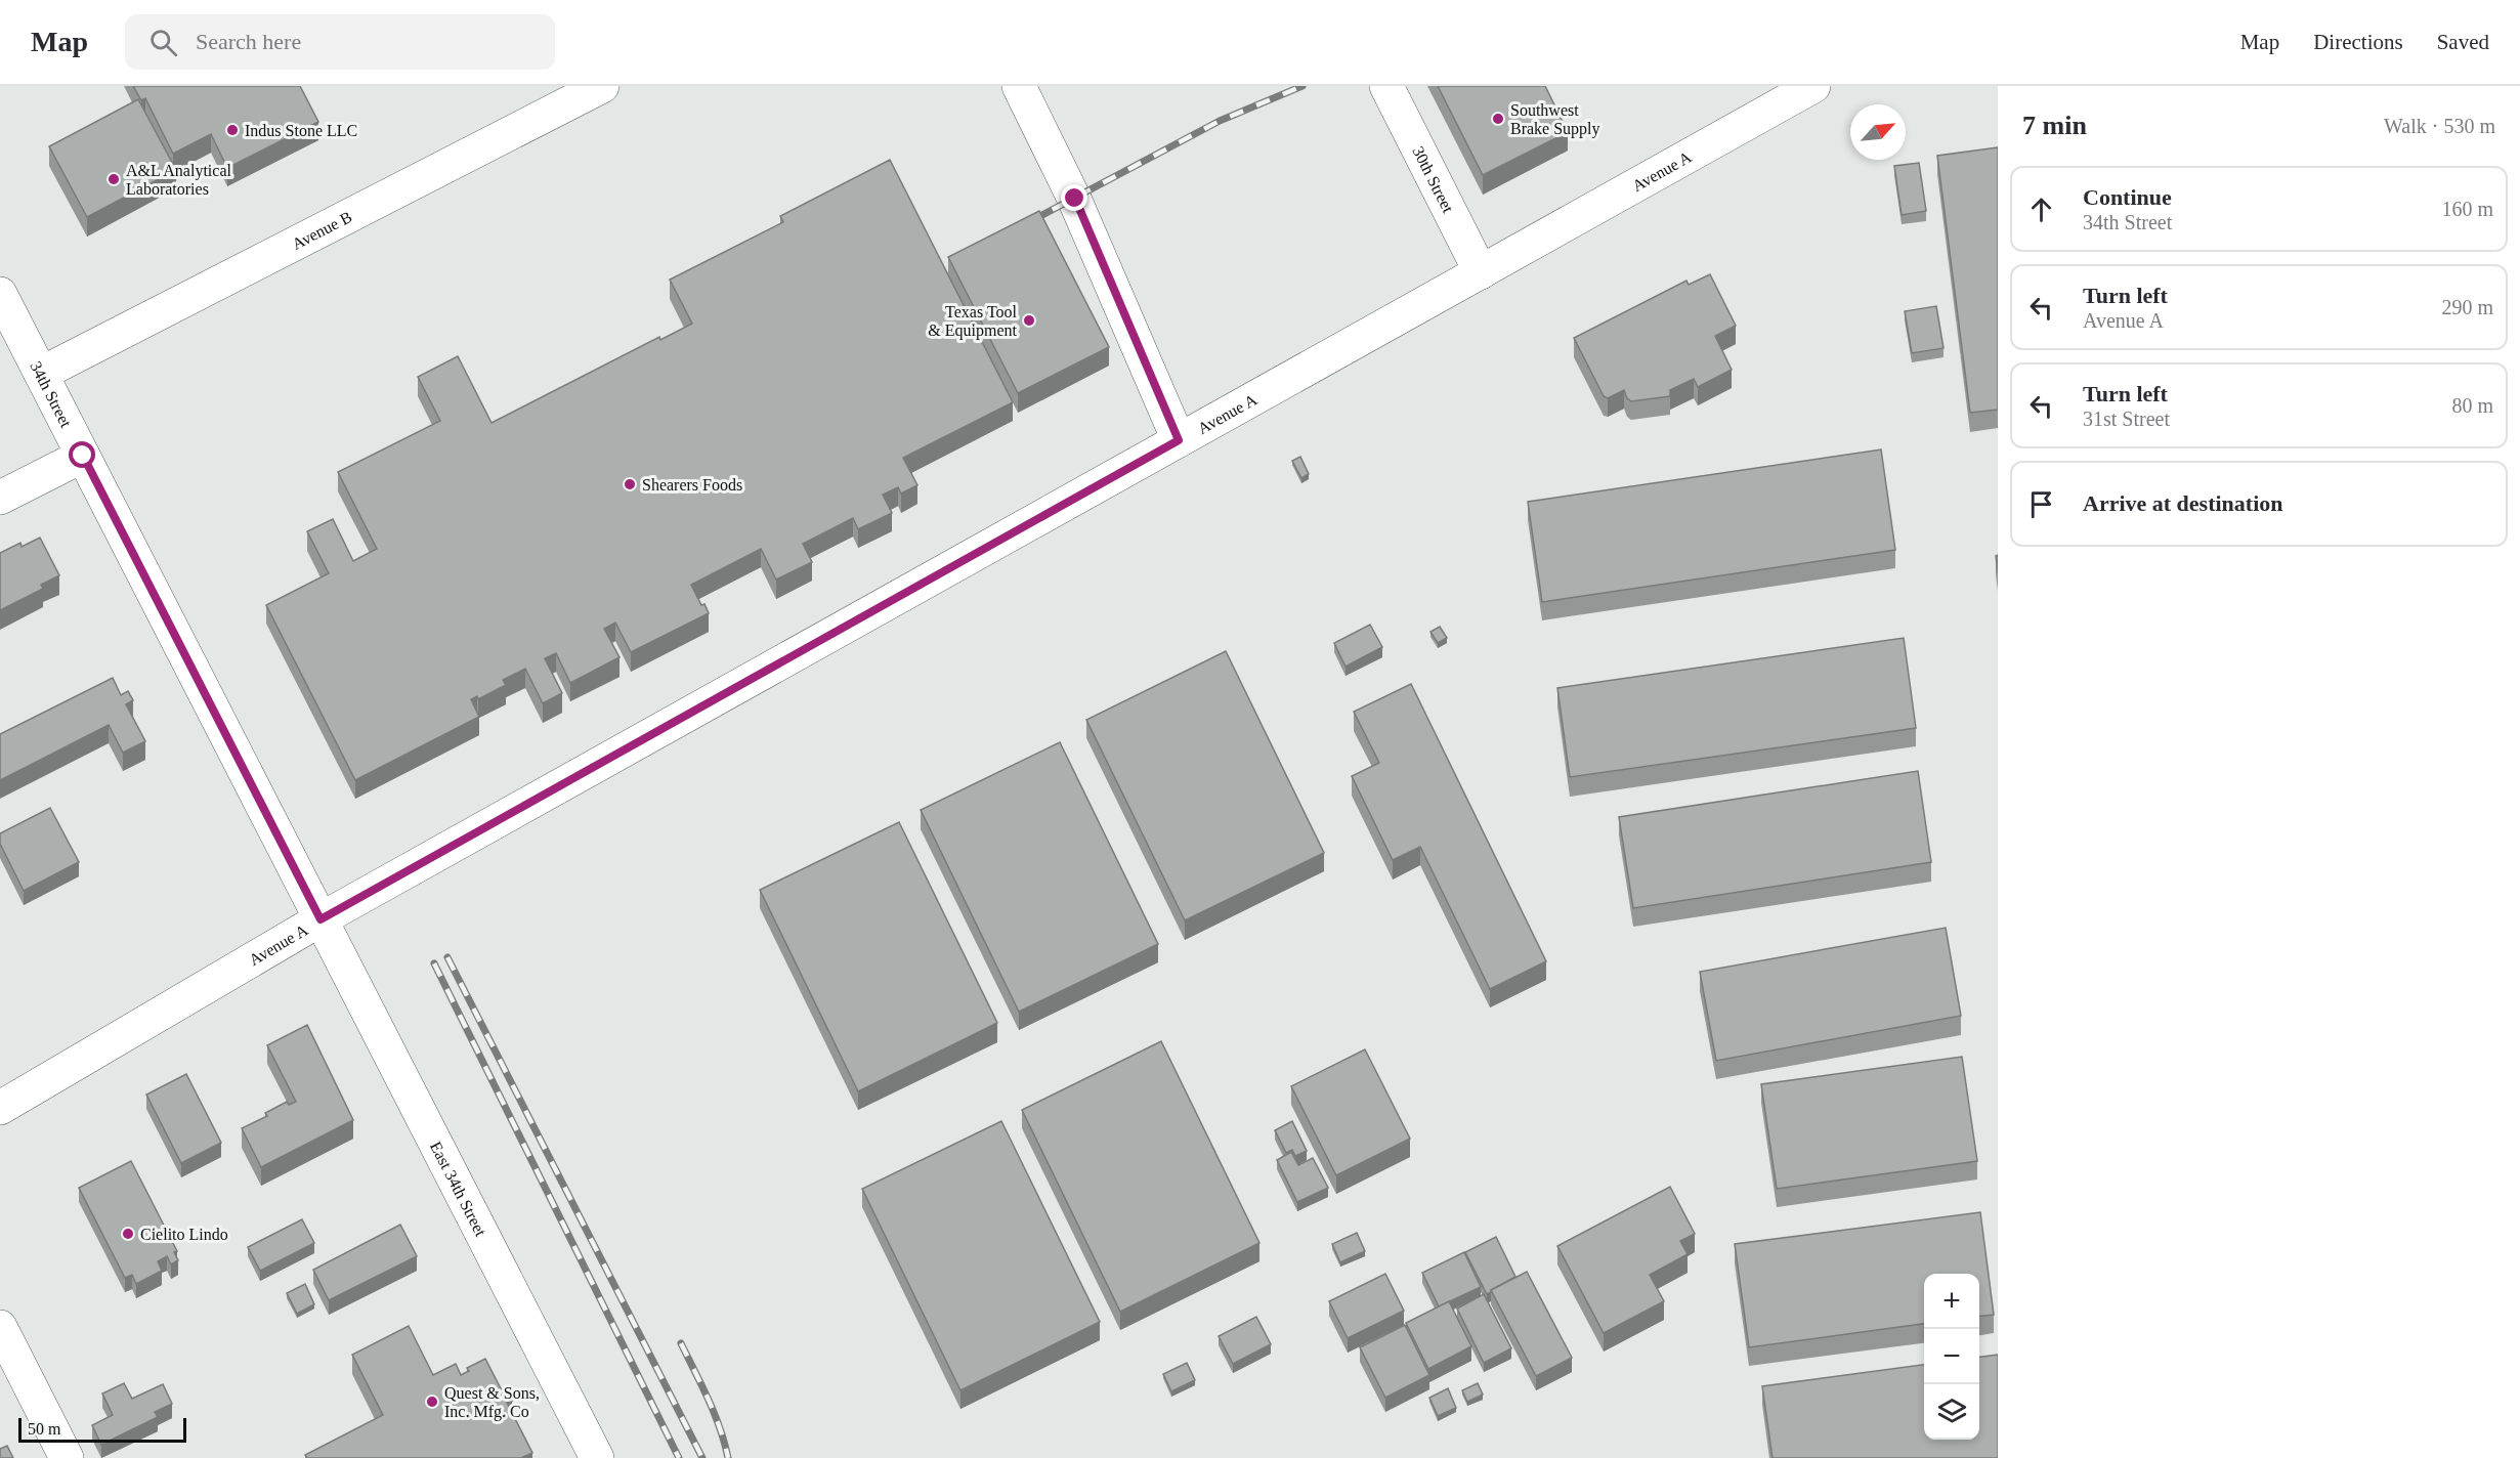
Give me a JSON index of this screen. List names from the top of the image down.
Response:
{
  "streets": {
    "main road": [
      "Avenue A",
      "30th Street",
      "Avenue B",
      "34th Street",
      "East 34th Street"
    ]
  },
  "crossings": [
    ["Avenue A", "30th Street"],
    ["Avenue A", "34th Street"],
    ["Avenue A", "East 34th Street"],
    ["Avenue B", "34th Street"],
    ["34th Street", "East 34th Street"]
  ],
  "places": [
    "Southwest Brake Supply",
    "Indus Stone LLC",
    "A&L Analytical Laboratories",
    "Texas Tool & Equipment",
    "Shearers Foods",
    "Cielito Lindo",
    "Quest & Sons, Inc. Mfg. Co"
  ],
  "scale_bar": "50 m",
  "north": "top right",
  "page": {
    "header": "Map",
    "search": "Search here",
    "nav": ["Map", "Directions", "Saved"],
    "heading": ["7 min", "Walk · 530 m"],
    "list": [
      ["Continue", "34th Street", "160 m"],
      ["Turn left", "Avenue A", "290 m"],
      ["Turn left", "31st Street", "80 m"],
      "Arrive at destination"
    ],
    "map_buttons": ["+", "−"],
    "scale": "50 m"
  }
}
